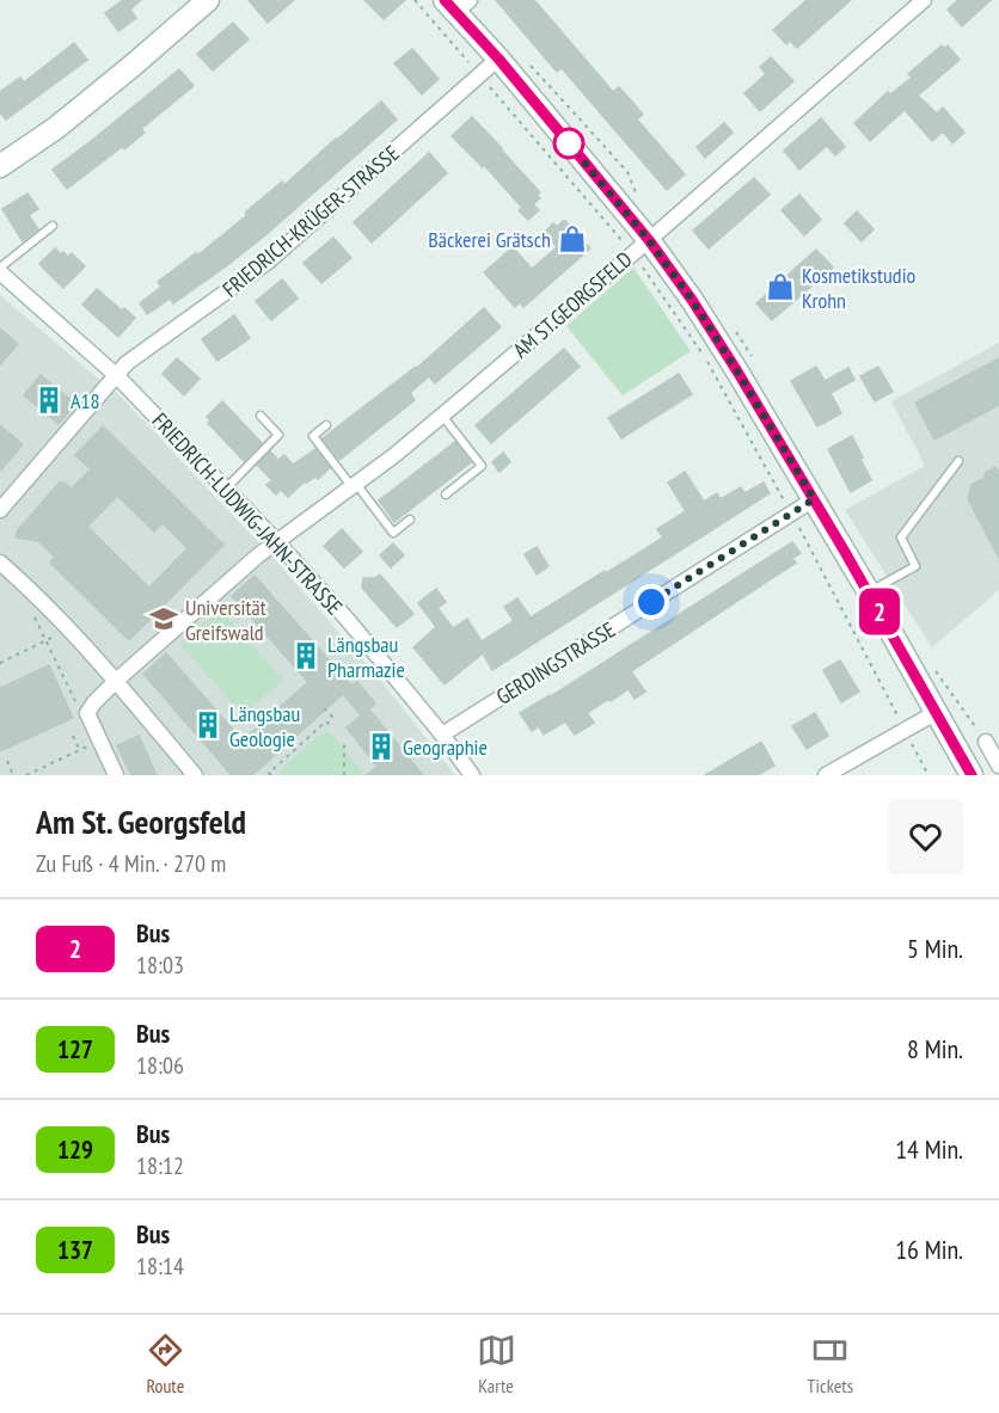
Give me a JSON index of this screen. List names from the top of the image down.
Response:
{
  "streets": {
    "street": [
      "FRIEDRICH-KRÜGER-STRASSE",
      "AM ST.GEORGSFELD",
      "FRIEDRICH-LUDWIG-JAHN-STRASSE",
      "GERDINGSTRASSE"
    ]
  },
  "crossings": [
    ["FRIEDRICH-KRÜGER-STRASSE", "FRIEDRICH-LUDWIG-JAHN-STRASSE"],
    ["AM ST.GEORGSFELD", "FRIEDRICH-LUDWIG-JAHN-STRASSE"],
    ["FRIEDRICH-LUDWIG-JAHN-STRASSE", "GERDINGSTRASSE"]
  ],
  "places": {
    "shop": ["Bäckerei Grätsch", "Kosmetikstudio Krohn"],
    "building": [
      "A18",
      "Längsbau Pharmazie",
      "Längsbau Geologie",
      "Geographie"
    ],
    "school or university": ["Universität Greifswald"]
  },
  "lines": ["bus line 2"],
  "page": {
    "on_map": "2",
    "heading": ["Am St. Georgsfeld", "Zu Fuß · 4 Min. · 270 m"],
    "list": [
      {
        "mark": "2",
        "name": "Bus",
        "note": "18:03",
        "value": "5 Min."
      },
      {
        "mark": "127",
        "name": "Bus",
        "note": "18:06",
        "value": "8 Min."
      },
      {
        "mark": "129",
        "name": "Bus",
        "note": "18:12",
        "value": "14 Min."
      },
      {
        "mark": "137",
        "name": "Bus",
        "note": "18:14",
        "value": "16 Min."
      }
    ],
    "tabs": ["Route", "Karte", "Tickets"]
  }
}
